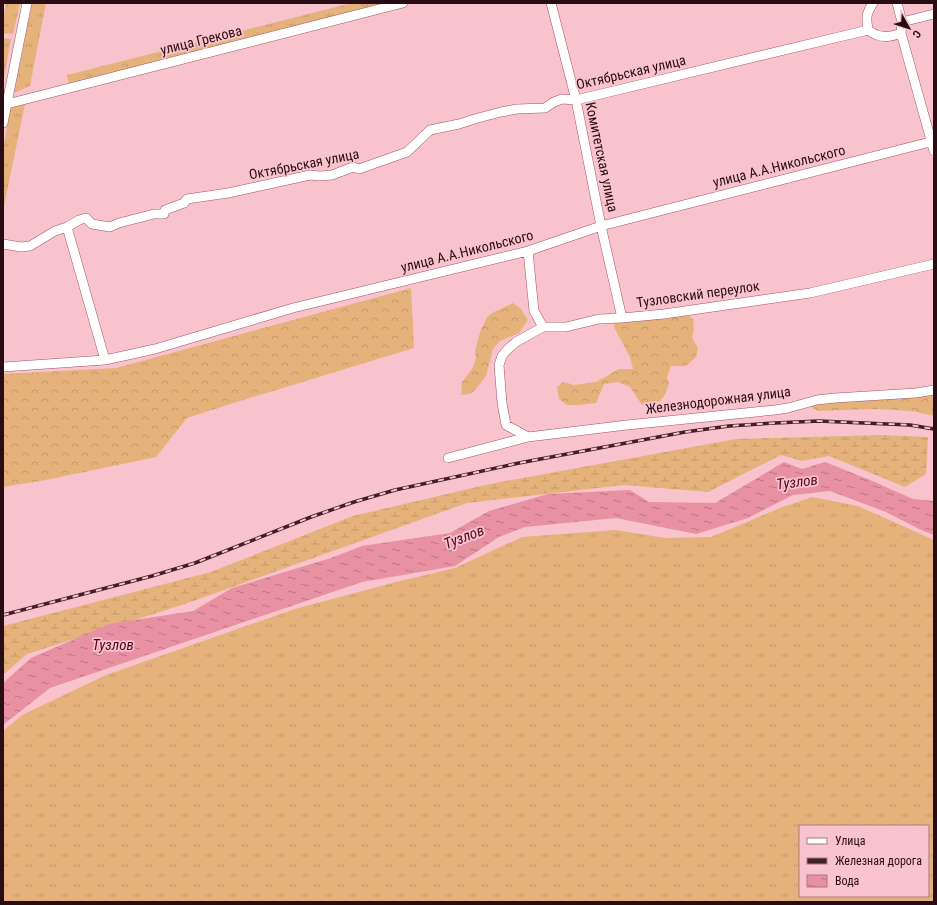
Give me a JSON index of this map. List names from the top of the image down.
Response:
{
  "streets": {
    "street": [
      "улица Грекова",
      "Октябрьская улица",
      "Комитетская улица",
      "улица А.А.Никольского",
      "Тузловский переулок",
      "Железнодорожная улица"
    ]
  },
  "crossings": [
    ["Октябрьская улица", "Комитетская улица"],
    ["Комитетская улица", "улица А.А.Никольского"],
    ["Комитетская улица", "Тузловский переулок"]
  ],
  "water": ["Тузлов"],
  "legend": ["Улица", "Железная дорога", "Вода"],
  "north": "bottom right"
}
